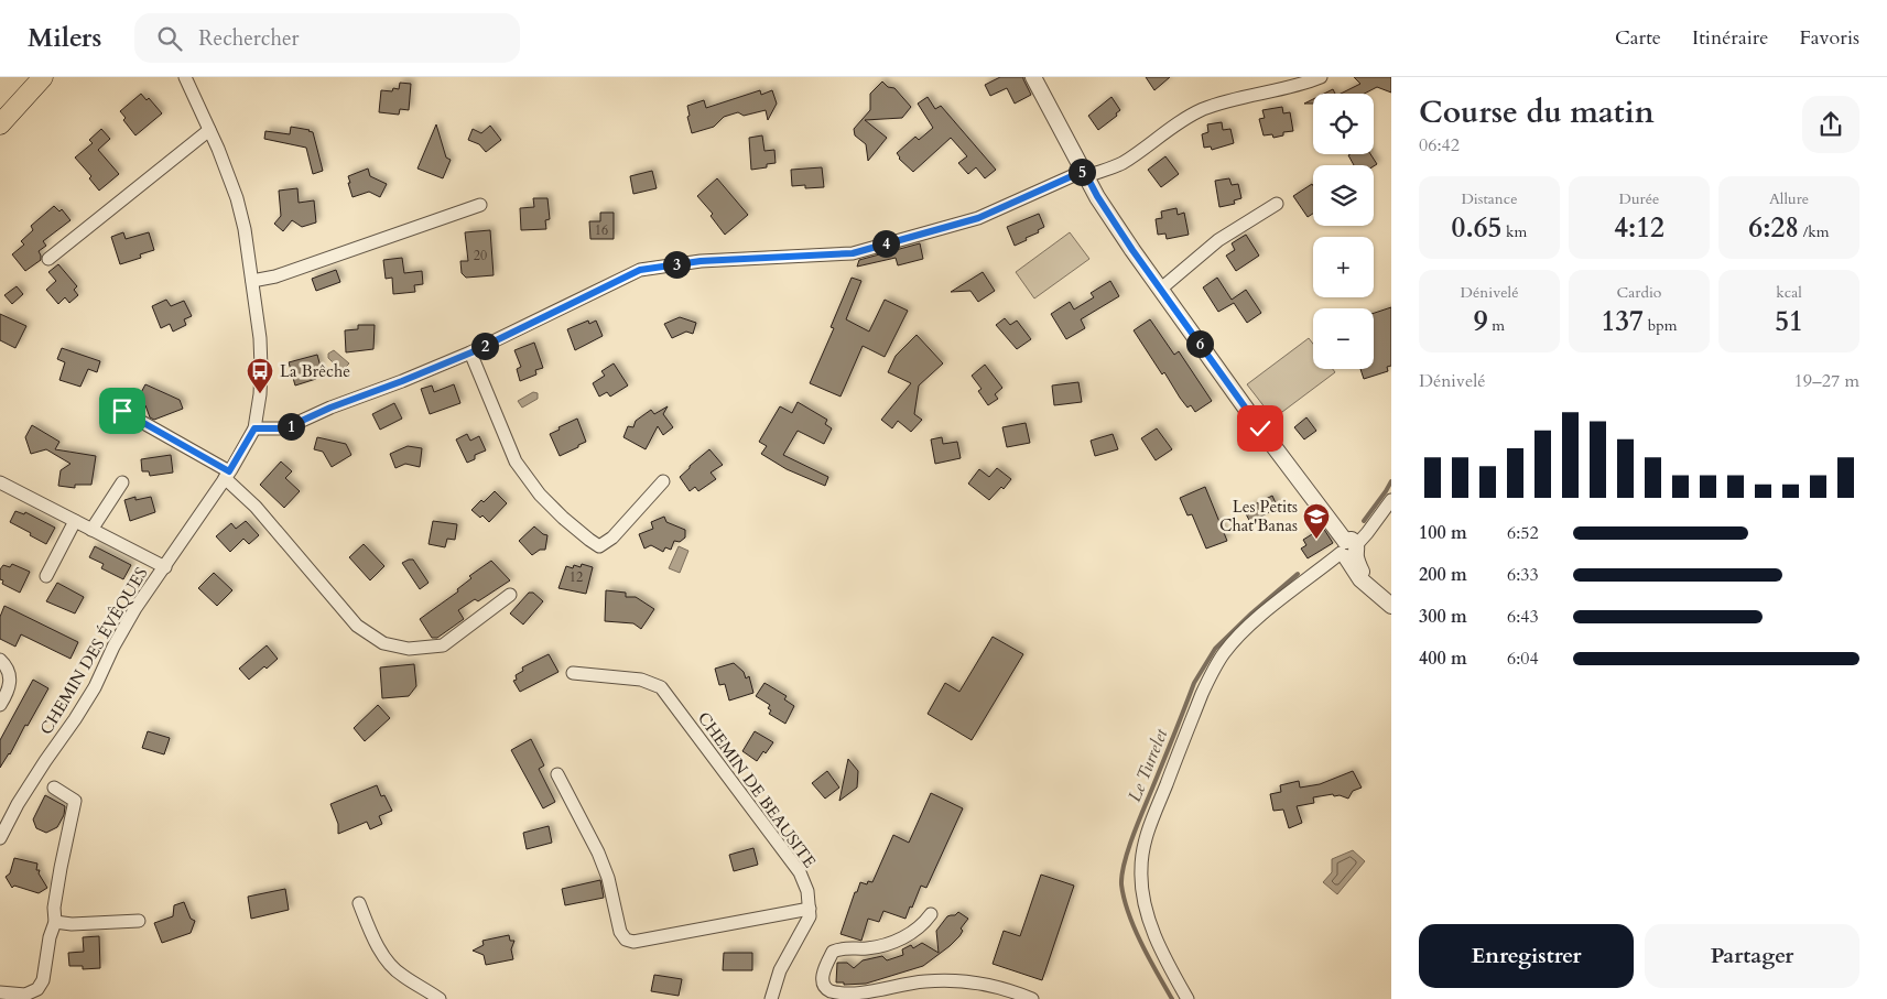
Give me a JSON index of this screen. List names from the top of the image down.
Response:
{
  "streets": {
    "street": ["CHEMIN DES ÉVÊQUES", "CHEMIN DE BEAUSITE"]
  },
  "water": ["Le Turrelet"],
  "places": {
    "bus stop": ["La Brêche"],
    "school or university": ["Les Petits Chat'Banas"]
  },
  "house_numbers": ["16", "20", "12"],
  "page": {
    "header": "Milers",
    "search": "Rechercher",
    "nav": ["Carte", "Itinéraire", "Favoris"],
    "heading": ["Course du matin", "06:42"],
    "map_buttons": ["+", "−"],
    "pins": [
      "5",
      "4",
      "3",
      "6",
      "2",
      "1"
    ],
    "stats": [
      ["Distance", "0.65 km"],
      ["Durée", "4:12"],
      ["Allure", "6:28 /km"],
      ["Dénivelé", "9 m"],
      ["Cardio", "137 bpm"],
      ["kcal", "51"]
    ],
    "chart": ["Dénivelé", "19–27 m"],
    "list": [
      {
        "name": "100 m",
        "note": "6:52"
      },
      {
        "name": "200 m",
        "note": "6:33"
      },
      {
        "name": "300 m",
        "note": "6:43"
      },
      {
        "name": "400 m",
        "note": "6:04"
      }
    ],
    "buttons": ["Enregistrer", "Partager"]
  }
}
